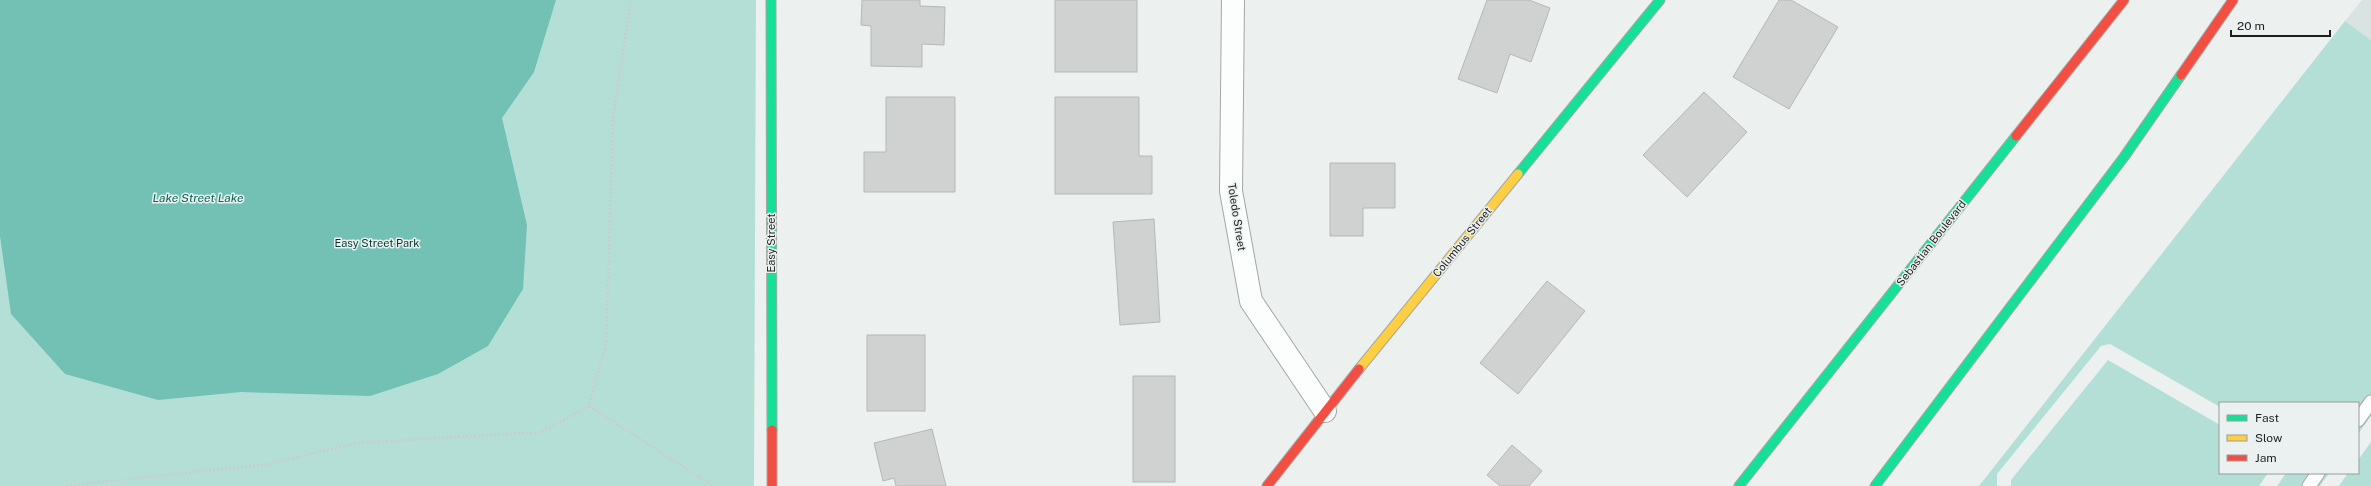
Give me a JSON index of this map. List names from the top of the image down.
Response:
{
  "streets": {
    "main road": ["Columbus Street", "Easy Street", "Sebastian Boulevard"],
    "street": ["Toledo Street"]
  },
  "crossings": [
    ["Toledo Street", "Columbus Street"]
  ],
  "water": ["Lake Street Lake"],
  "parks": ["Easy Street Park"],
  "legend": ["Fast", "Slow", "Jam"],
  "scale_bar": "20 m"
}
